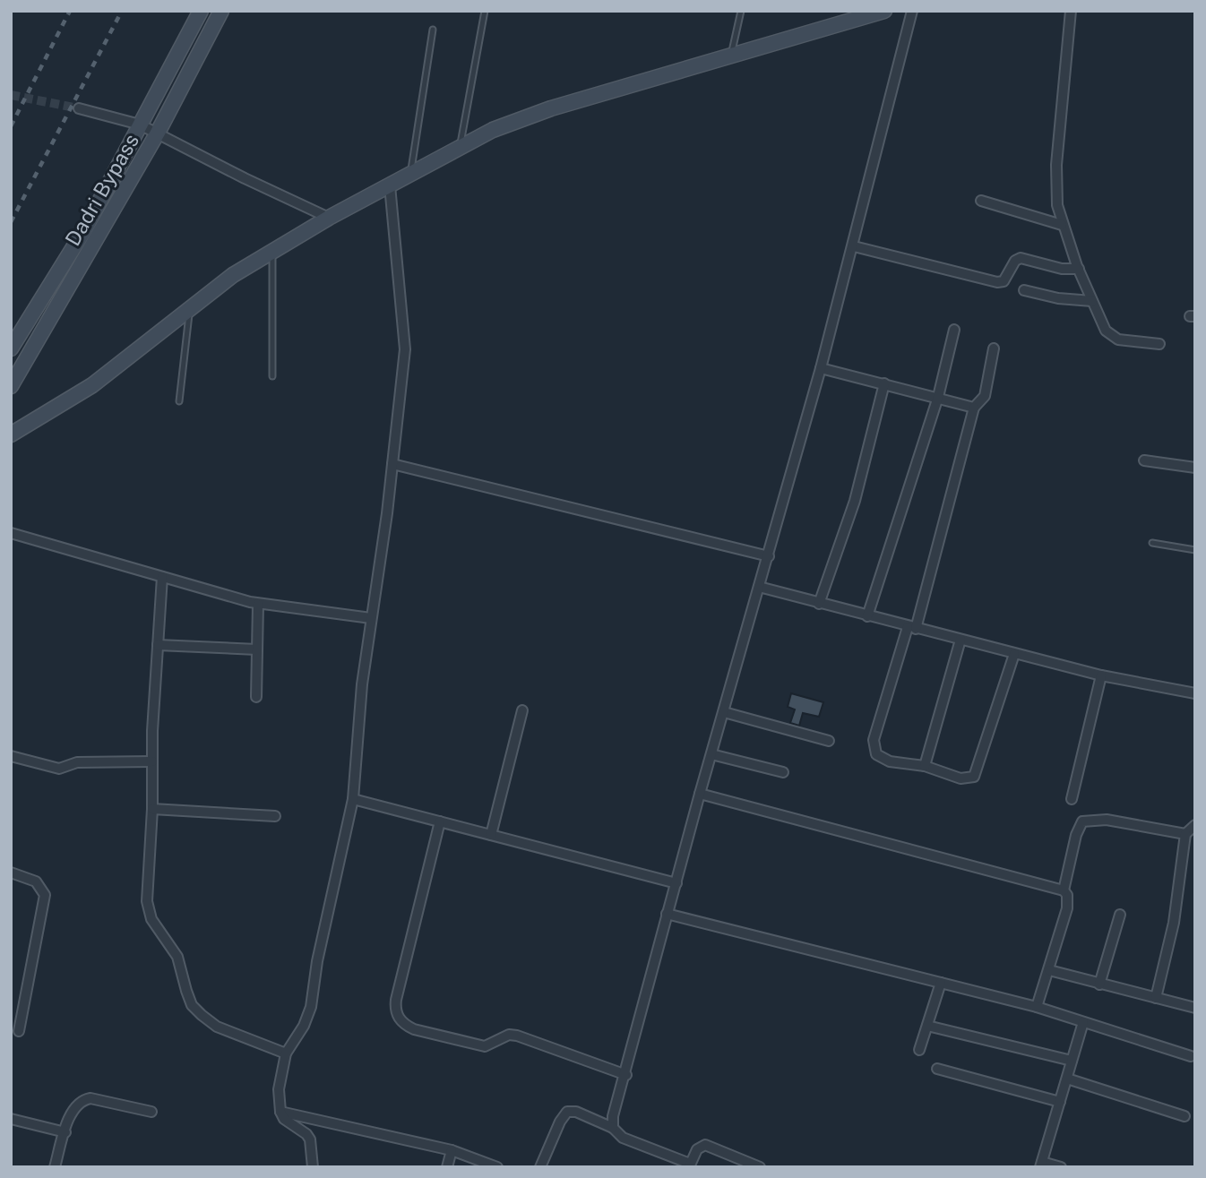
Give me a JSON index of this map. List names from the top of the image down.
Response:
{
  "streets": {
    "street": ["Dadri Bypass"]
  }
}
